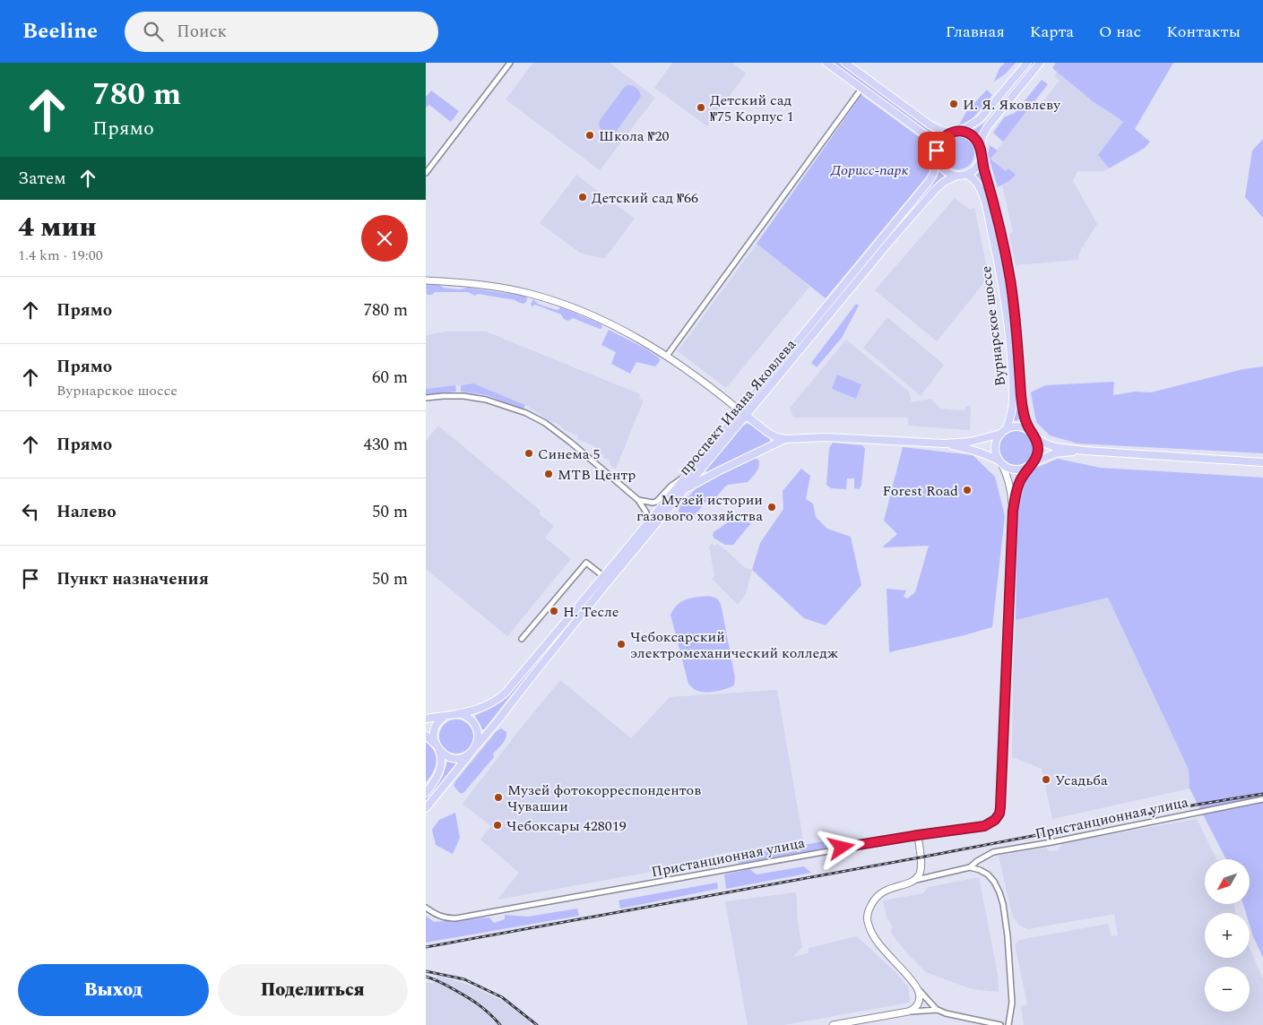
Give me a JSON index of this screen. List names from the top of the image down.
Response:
{
  "streets": {
    "main road": ["Вурнарское шоссе", "проспект Ивана Яковлева"],
    "street": ["Пристанционная улица"]
  },
  "crossings": [
    ["Вурнарское шоссе", "проспект Ивана Яковлева"],
    ["Вурнарское шоссе", "Пристанционная улица"]
  ],
  "parks": ["Дорисс-парк"],
  "places": [
    "И. Я. Яковлеву",
    "Детский сад №75 Корпус 1",
    "Школа №20",
    "Детский сад №66",
    "Синема 5",
    "МТВ Центр",
    "Forest Road",
    "Музей истории газового хозяйства",
    "Н. Тесле",
    "Чебоксарский электромеханический колледж",
    "Усадьба",
    "Музей фотокорреспондентов Чувашии",
    "Чебоксары 428019"
  ],
  "north": "bottom left",
  "page": {
    "header": "Beeline",
    "search": "Поиск",
    "nav": [
      "Главная",
      "Карта",
      "О нас",
      "Контакты"
    ],
    "turn": ["780 m", "Прямо"],
    "then": "Затем",
    "heading": ["4 мин", "1.4 km · 19:00"],
    "list": [
      {
        "name": "Прямо",
        "value": "780 m"
      },
      {
        "name": "Прямо",
        "note": "Вурнарское шоссе",
        "value": "60 m"
      },
      {
        "name": "Прямо",
        "value": "430 m"
      },
      {
        "name": "Налево",
        "value": "50 m"
      },
      {
        "name": "Пункт назначения",
        "value": "50 m"
      }
    ],
    "map_buttons": ["+", "−"],
    "buttons": ["Выход", "Поделиться"]
  }
}
